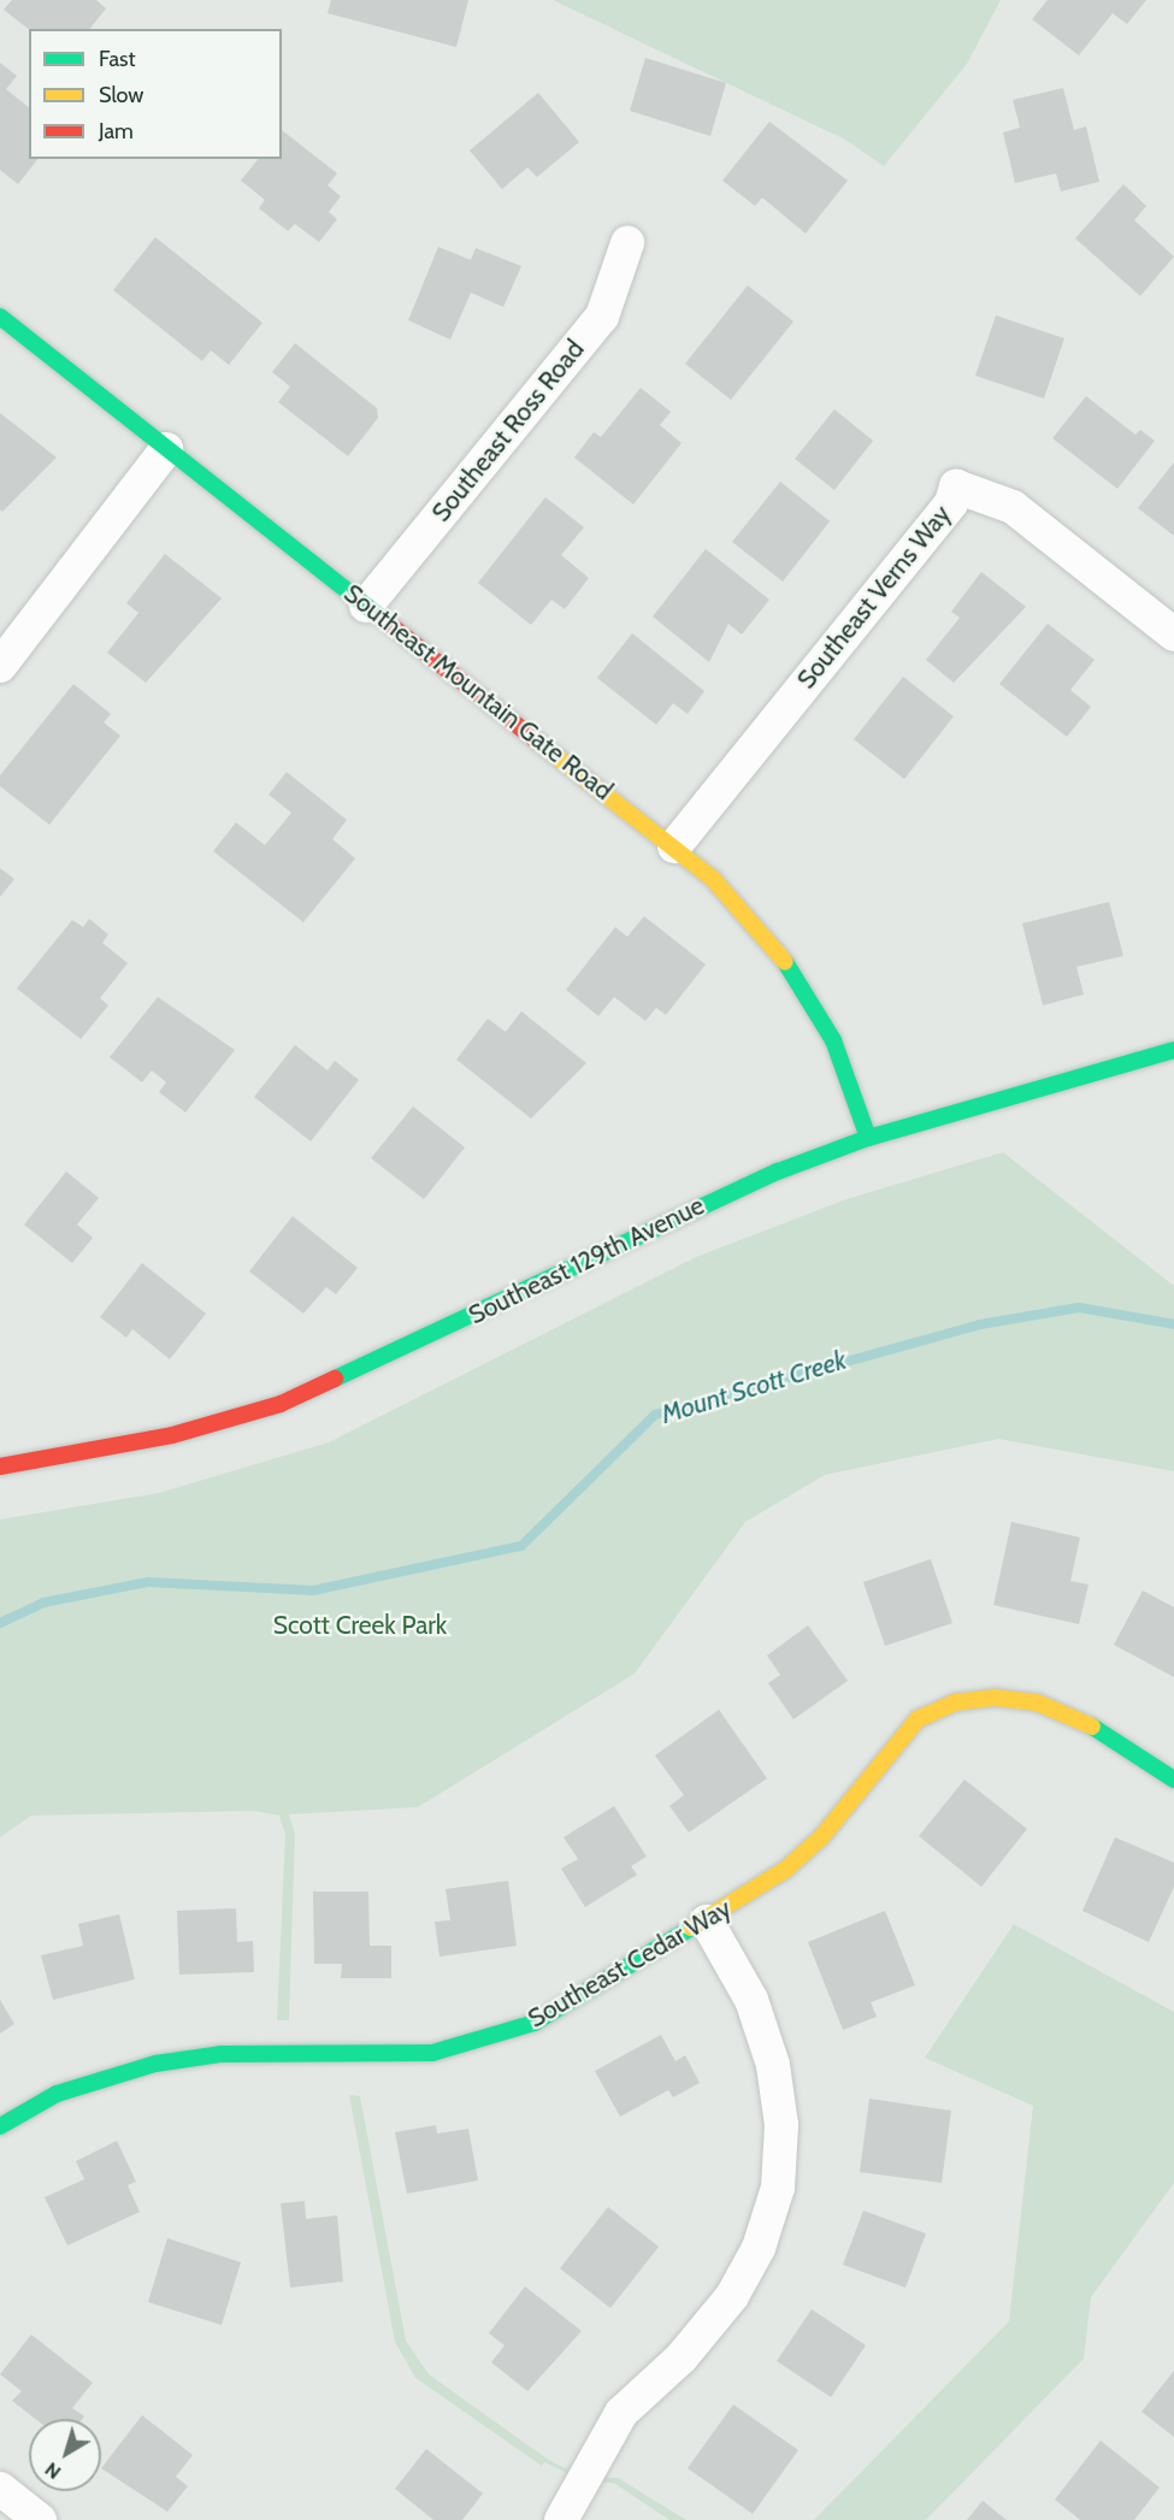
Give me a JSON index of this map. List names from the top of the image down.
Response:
{
  "streets": {
    "street": [
      "Southeast Ross Road",
      "Southeast Verns Way",
      "Southeast Mountain Gate Road",
      "Southeast 129th Avenue",
      "Southeast Cedar Way"
    ]
  },
  "crossings": [
    ["Southeast Ross Road", "Southeast Mountain Gate Road"],
    ["Southeast Verns Way", "Southeast Mountain Gate Road"],
    ["Southeast Mountain Gate Road", "Southeast 129th Avenue"]
  ],
  "water": ["Mount Scott Creek"],
  "parks": ["Scott Creek Park"],
  "legend": ["Fast", "Slow", "Jam"],
  "north": "bottom left"
}
